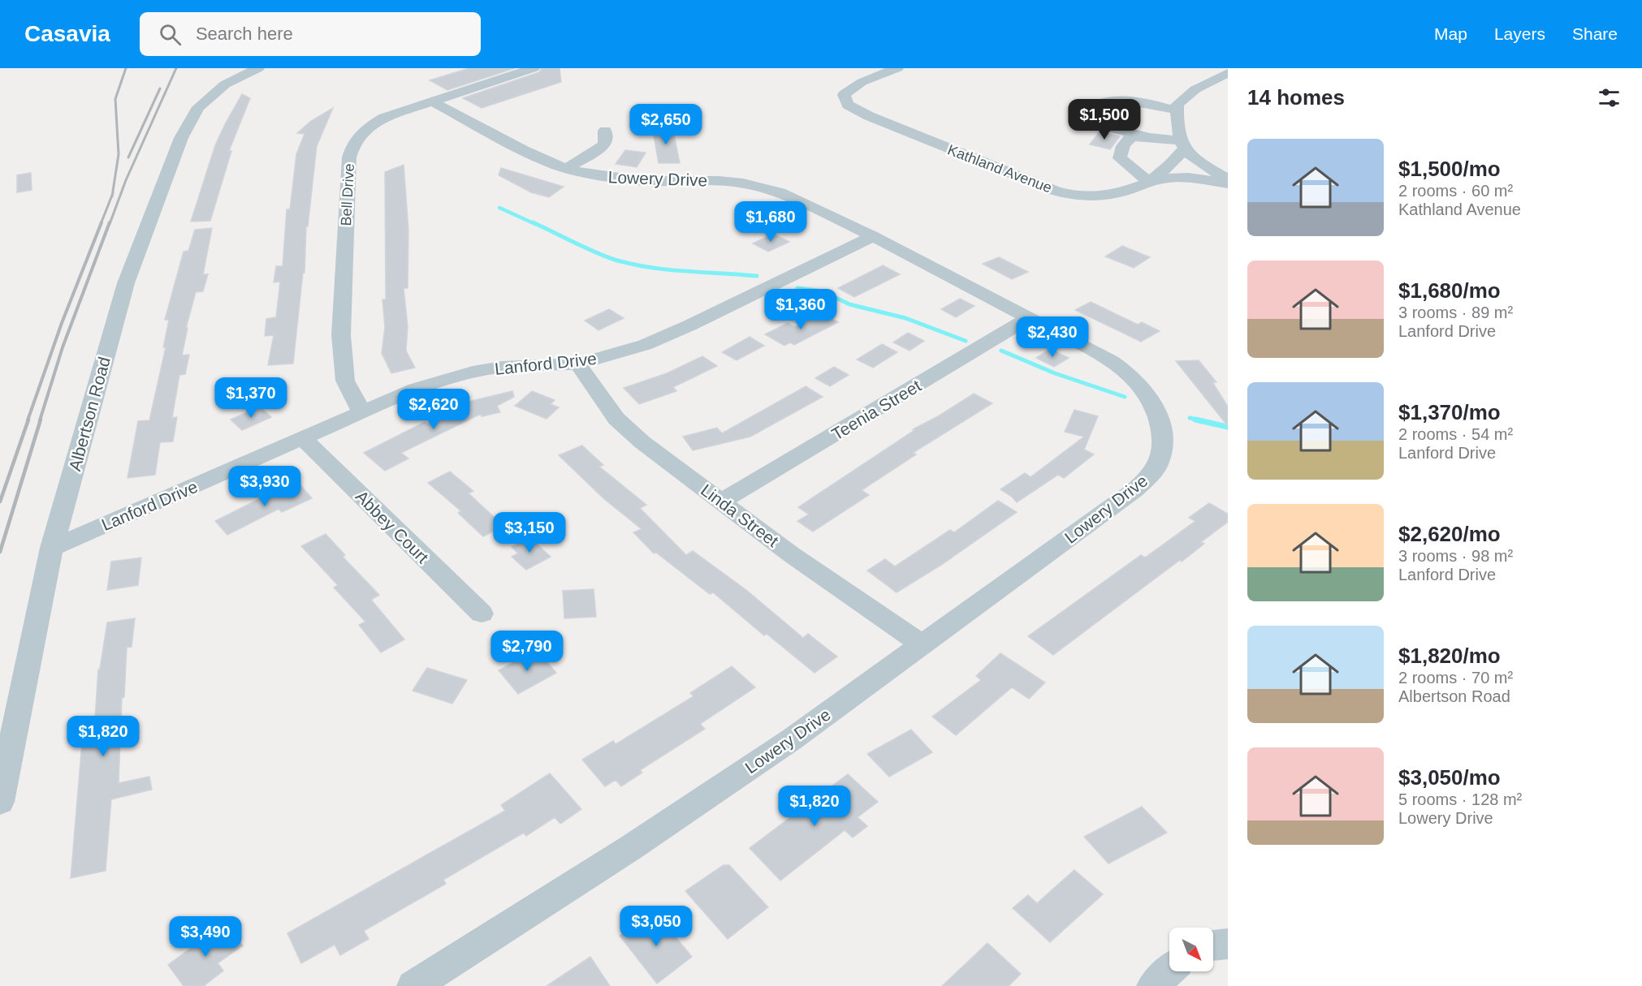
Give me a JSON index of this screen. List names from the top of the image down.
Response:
{
  "streets": {
    "street": [
      "Kathland Avenue",
      "Lowery Drive",
      "Bell Drive",
      "Lanford Drive",
      "Teenia Street",
      "Albertson Road",
      "Linda Street",
      "Abbey Court"
    ]
  },
  "crossings": [
    ["Lowery Drive", "Bell Drive"],
    ["Lowery Drive", "Lanford Drive"],
    ["Lowery Drive", "Teenia Street"],
    ["Lowery Drive", "Linda Street"],
    ["Bell Drive", "Lanford Drive"],
    ["Lanford Drive", "Albertson Road"],
    ["Lanford Drive", "Linda Street"],
    ["Lanford Drive", "Abbey Court"],
    ["Teenia Street", "Linda Street"]
  ],
  "north": "bottom right",
  "page": {
    "header": "Casavia",
    "search": "Search here",
    "nav": ["Map", "Layers", "Share"],
    "heading": "14 homes",
    "price": [
      "$1,500",
      "$2,650",
      "$1,680",
      "$1,360",
      "$2,430",
      "$1,370",
      "$2,620",
      "$3,930",
      "$3,150",
      "$2,790",
      "$1,820",
      "$1,820",
      "$3,050",
      "$3,490"
    ],
    "list": [
      {
        "name": "$1,500/mo",
        "note": "2 rooms · 60 m² · Kathland Avenue"
      },
      {
        "name": "$1,680/mo",
        "note": "3 rooms · 89 m² · Lanford Drive"
      },
      {
        "name": "$1,370/mo",
        "note": "2 rooms · 54 m² · Lanford Drive"
      },
      {
        "name": "$2,620/mo",
        "note": "3 rooms · 98 m² · Lanford Drive"
      },
      {
        "name": "$1,820/mo",
        "note": "2 rooms · 70 m² · Albertson Road"
      },
      {
        "name": "$3,050/mo",
        "note": "5 rooms · 128 m² · Lowery Drive"
      }
    ]
  }
}
